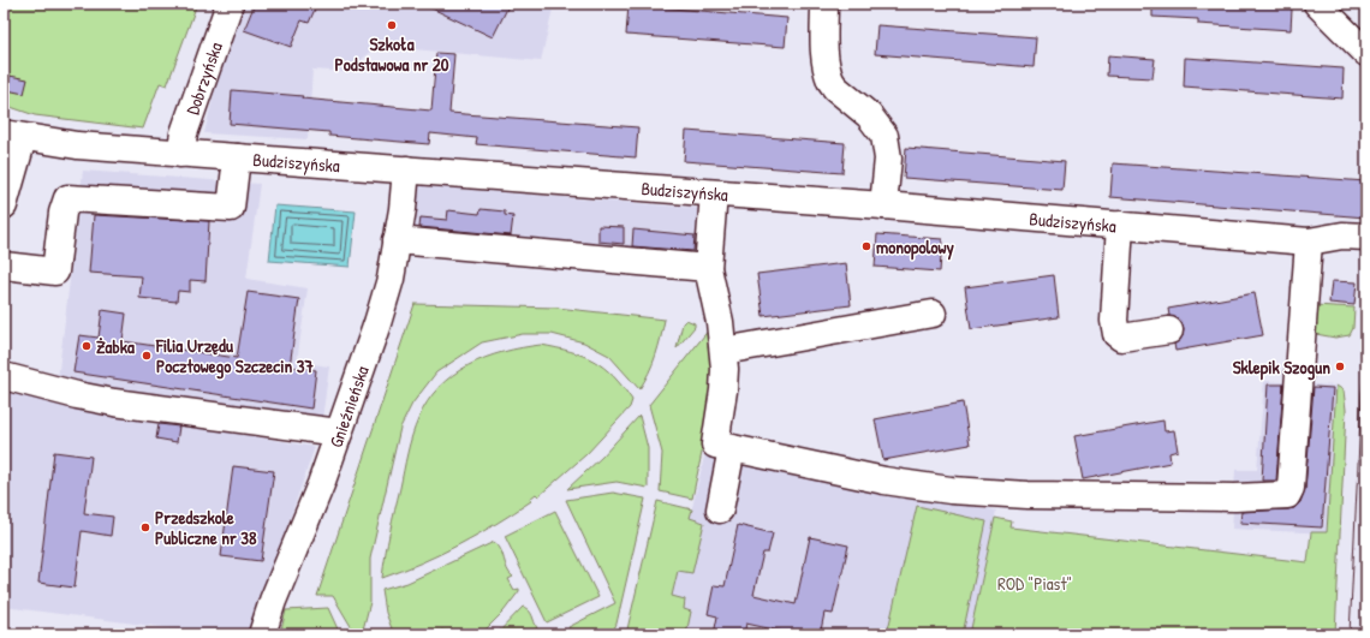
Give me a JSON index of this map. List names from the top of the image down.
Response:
{
  "streets": {
    "street": ["Dobrzyńska", "Budziszyńska", "Gnieźnieńska"]
  },
  "crossings": [
    ["Dobrzyńska", "Budziszyńska"],
    ["Budziszyńska", "Gnieźnieńska"]
  ],
  "parks": ["ROD \"Piast\""],
  "places": [
    "Szkoła Podstawowa nr 20",
    "monopolowy",
    "Żabka",
    "Filia Urzędu Pocztowego Szczecin 37",
    "Sklepik Szogun",
    "Przedszkole Publiczne nr 38"
  ]
}
